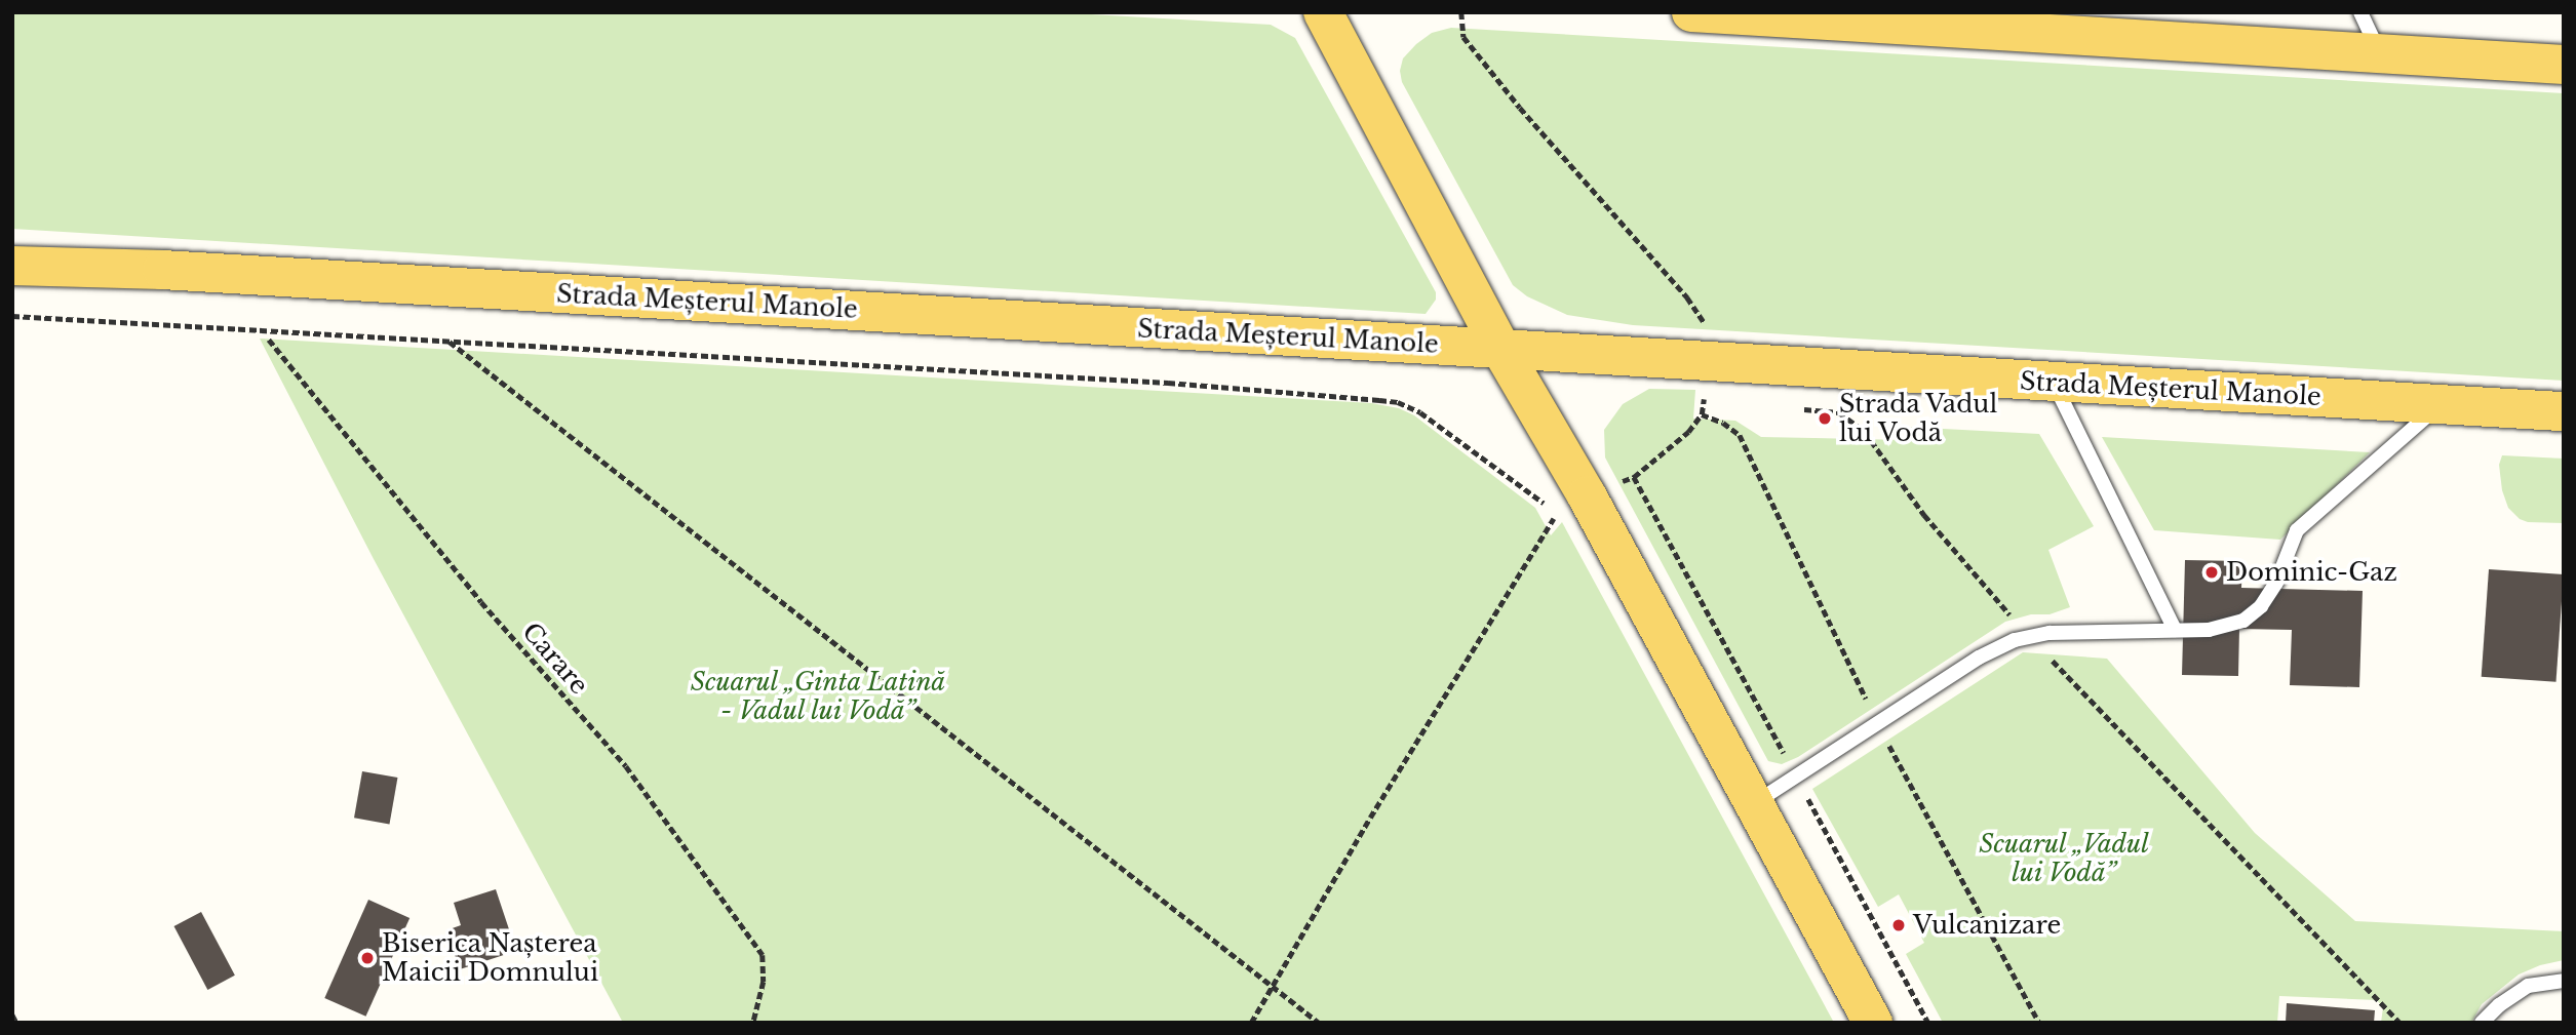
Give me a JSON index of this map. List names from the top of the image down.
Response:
{
  "streets": {
    "main road": ["Strada Meșterul Manole"],
    "path": ["Carare"]
  },
  "parks": ["Scuarul „Ginta Latină - Vadul lui Vodă”", "Scuarul „Vadul lui Vodă”"],
  "places": [
    "Strada Vadul lui Vodă",
    "Dominic-Gaz",
    "Vulcanizare",
    "Biserica Nașterea Maicii Domnului"
  ]
}
